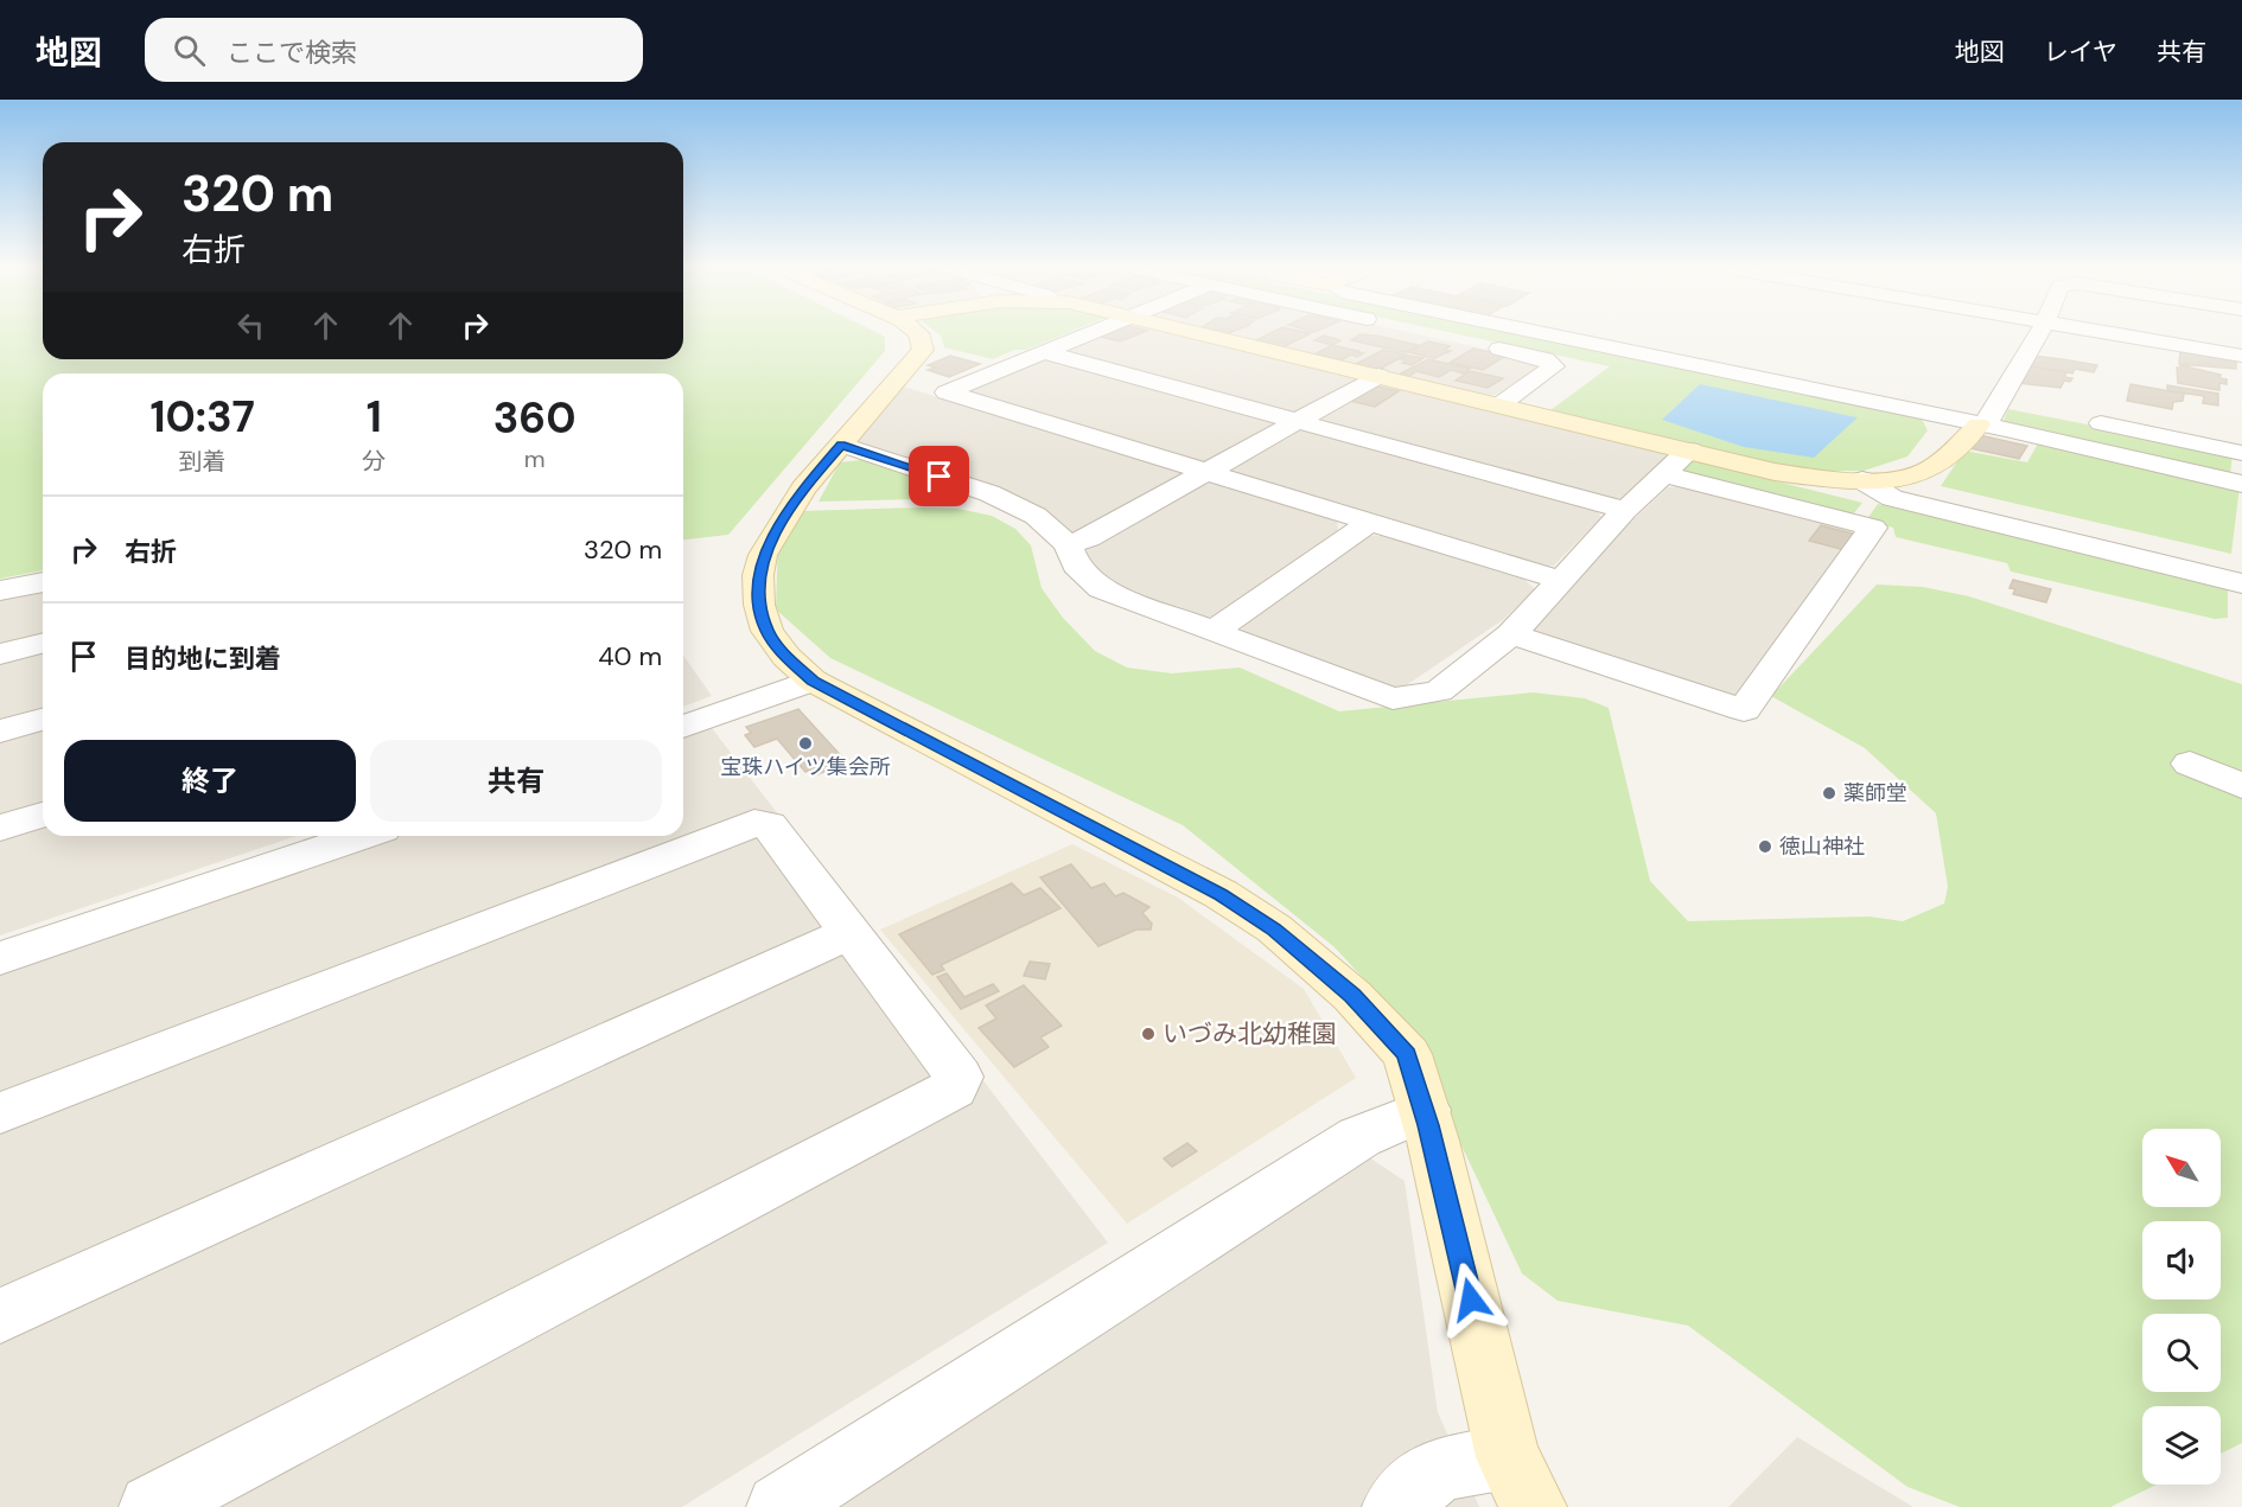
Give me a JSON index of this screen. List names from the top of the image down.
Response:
{
  "places": [
    "宝珠ハイツ集会所",
    "薬師堂",
    "徳山神社",
    "いづみ北幼稚園"
  ],
  "north": "top left",
  "page": {
    "header": "地図",
    "search": "ここで検索",
    "nav": ["地図", "レイヤ", "共有"],
    "turn": ["320 m", "右折"],
    "eta": [
      "10:37",
      "到着",
      "1",
      "分",
      "360",
      "m"
    ],
    "list": [
      {
        "name": "右折",
        "value": "320 m"
      },
      {
        "name": "目的地に到着",
        "value": "40 m"
      }
    ],
    "buttons": ["終了", "共有"]
  }
}
